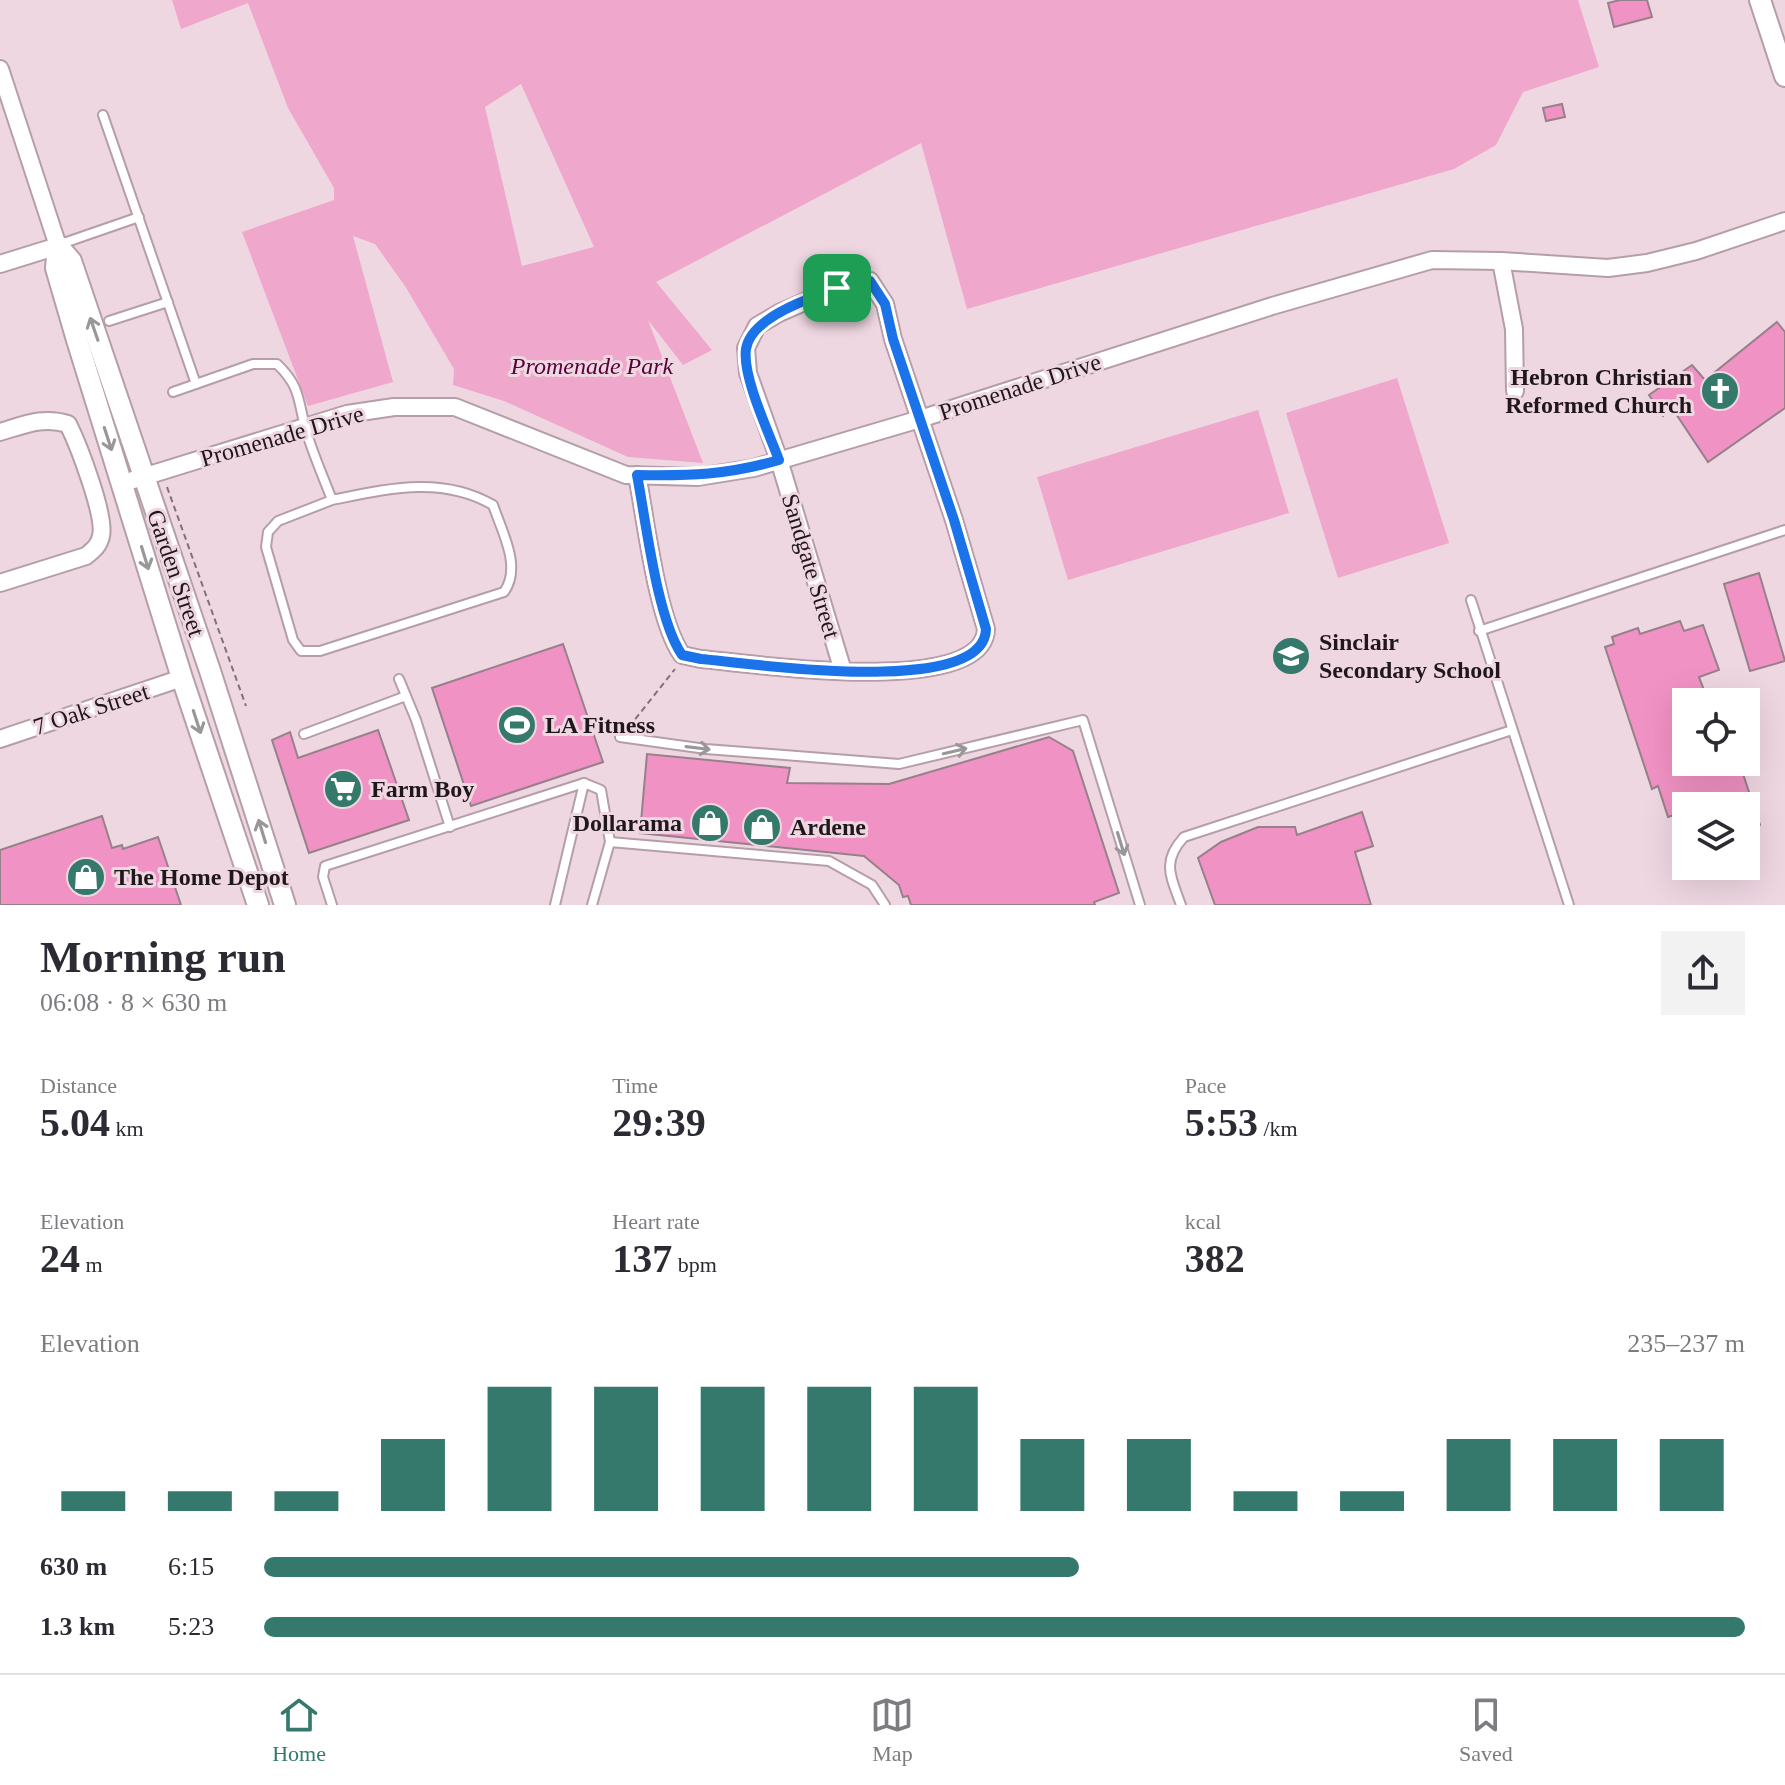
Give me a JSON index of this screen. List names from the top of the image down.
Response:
{
  "streets": {
    "street": [
      "Promenade Drive",
      "Sandgate Street",
      "Garden Street",
      "7 Oak Street"
    ]
  },
  "crossings": [
    ["Promenade Drive", "Sandgate Street"],
    ["Promenade Drive", "Garden Street"],
    ["Garden Street", "7 Oak Street"]
  ],
  "parks": ["Promenade Park"],
  "places": {
    "church": ["Hebron Christian Reformed Church"],
    "school or university": ["Sinclair Secondary School"],
    "sports": ["LA Fitness"],
    "supermarket": ["Farm Boy"],
    "shop": ["Dollarama", "Ardene", "The Home Depot"]
  },
  "page": {
    "heading": ["Morning run", "06:08 · 8 × 630 m"],
    "stats": [
      ["Distance", "5.04 km"],
      ["Time", "29:39"],
      ["Pace", "5:53 /km"],
      ["Elevation", "24 m"],
      ["Heart rate", "137 bpm"],
      ["kcal", "382"]
    ],
    "chart": ["Elevation", "235–237 m"],
    "list": [
      {
        "name": "630 m",
        "note": "6:15"
      },
      {
        "name": "1.3 km",
        "note": "5:23"
      }
    ],
    "tabs": ["Home", "Map", "Saved"]
  }
}
